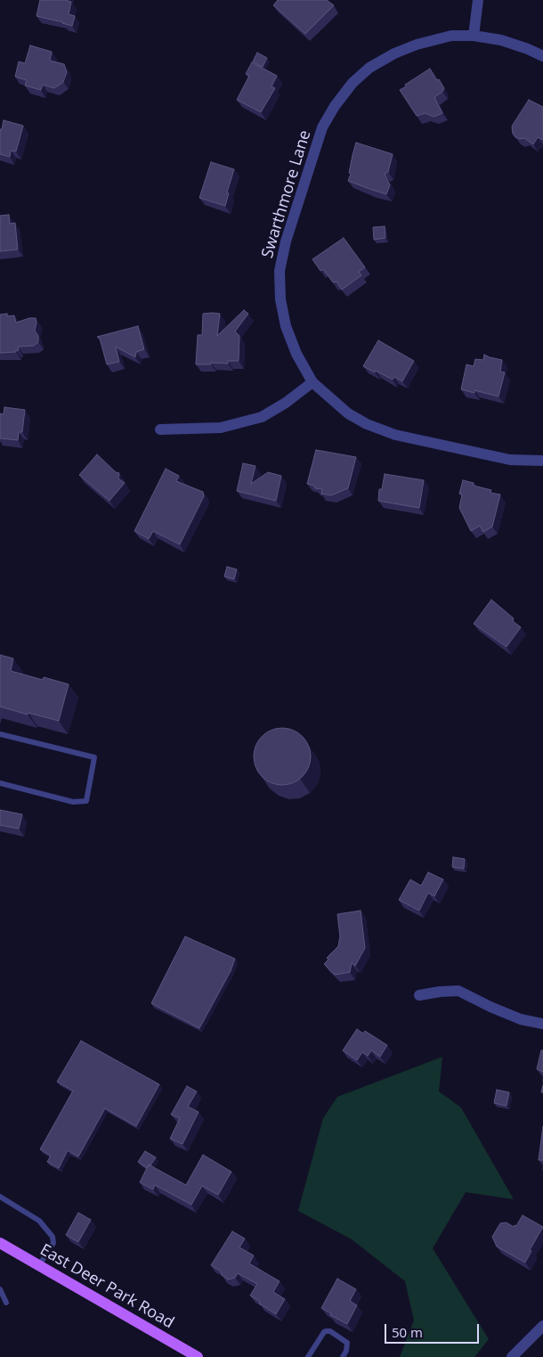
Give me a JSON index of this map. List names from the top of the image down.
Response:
{
  "streets": {
    "main road": ["East Deer Park Road"],
    "street": ["Swarthmore Lane"]
  },
  "scale_bar": "50 m"
}
